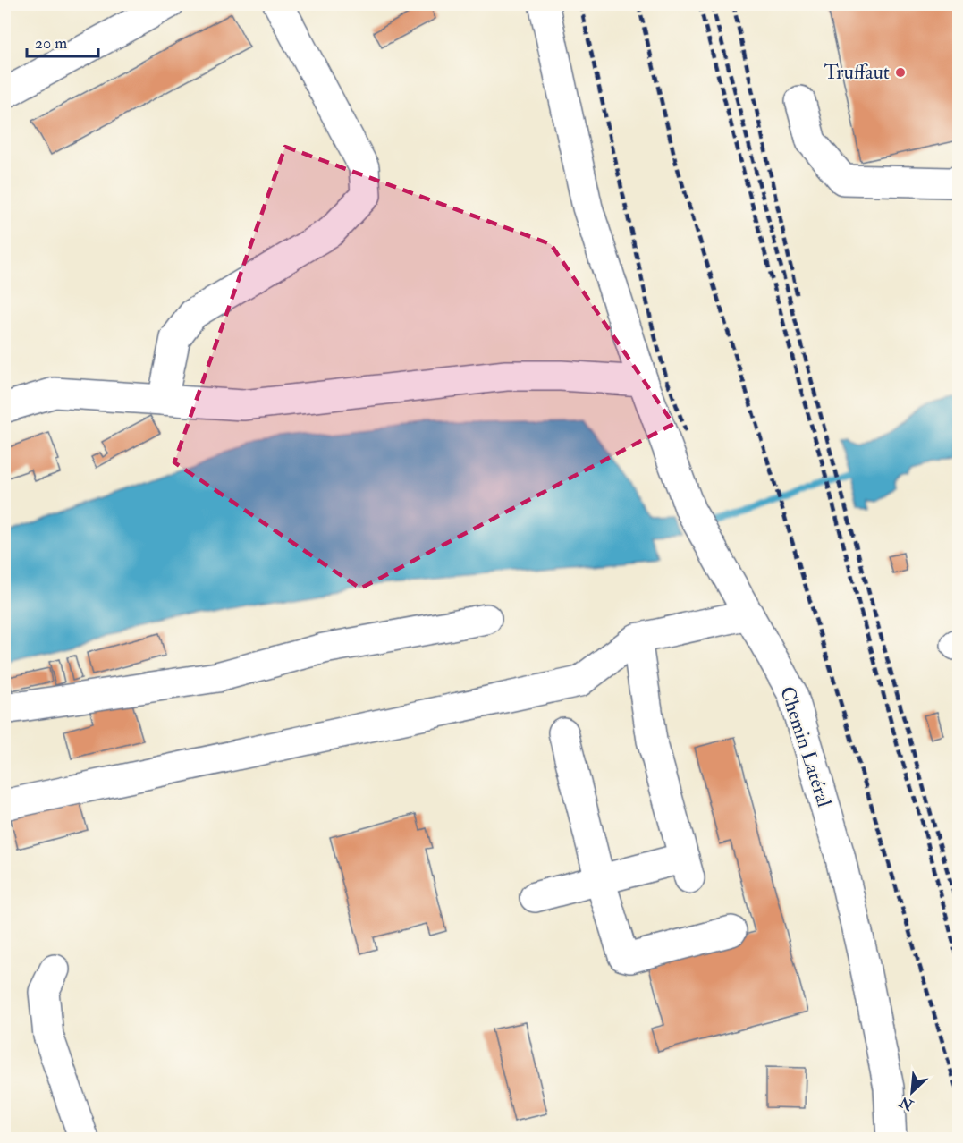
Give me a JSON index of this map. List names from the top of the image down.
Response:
{
  "streets": {
    "street": ["Chemin Latéral"]
  },
  "places": ["Truffaut"],
  "scale_bar": "20 m",
  "north": "bottom left"
}
